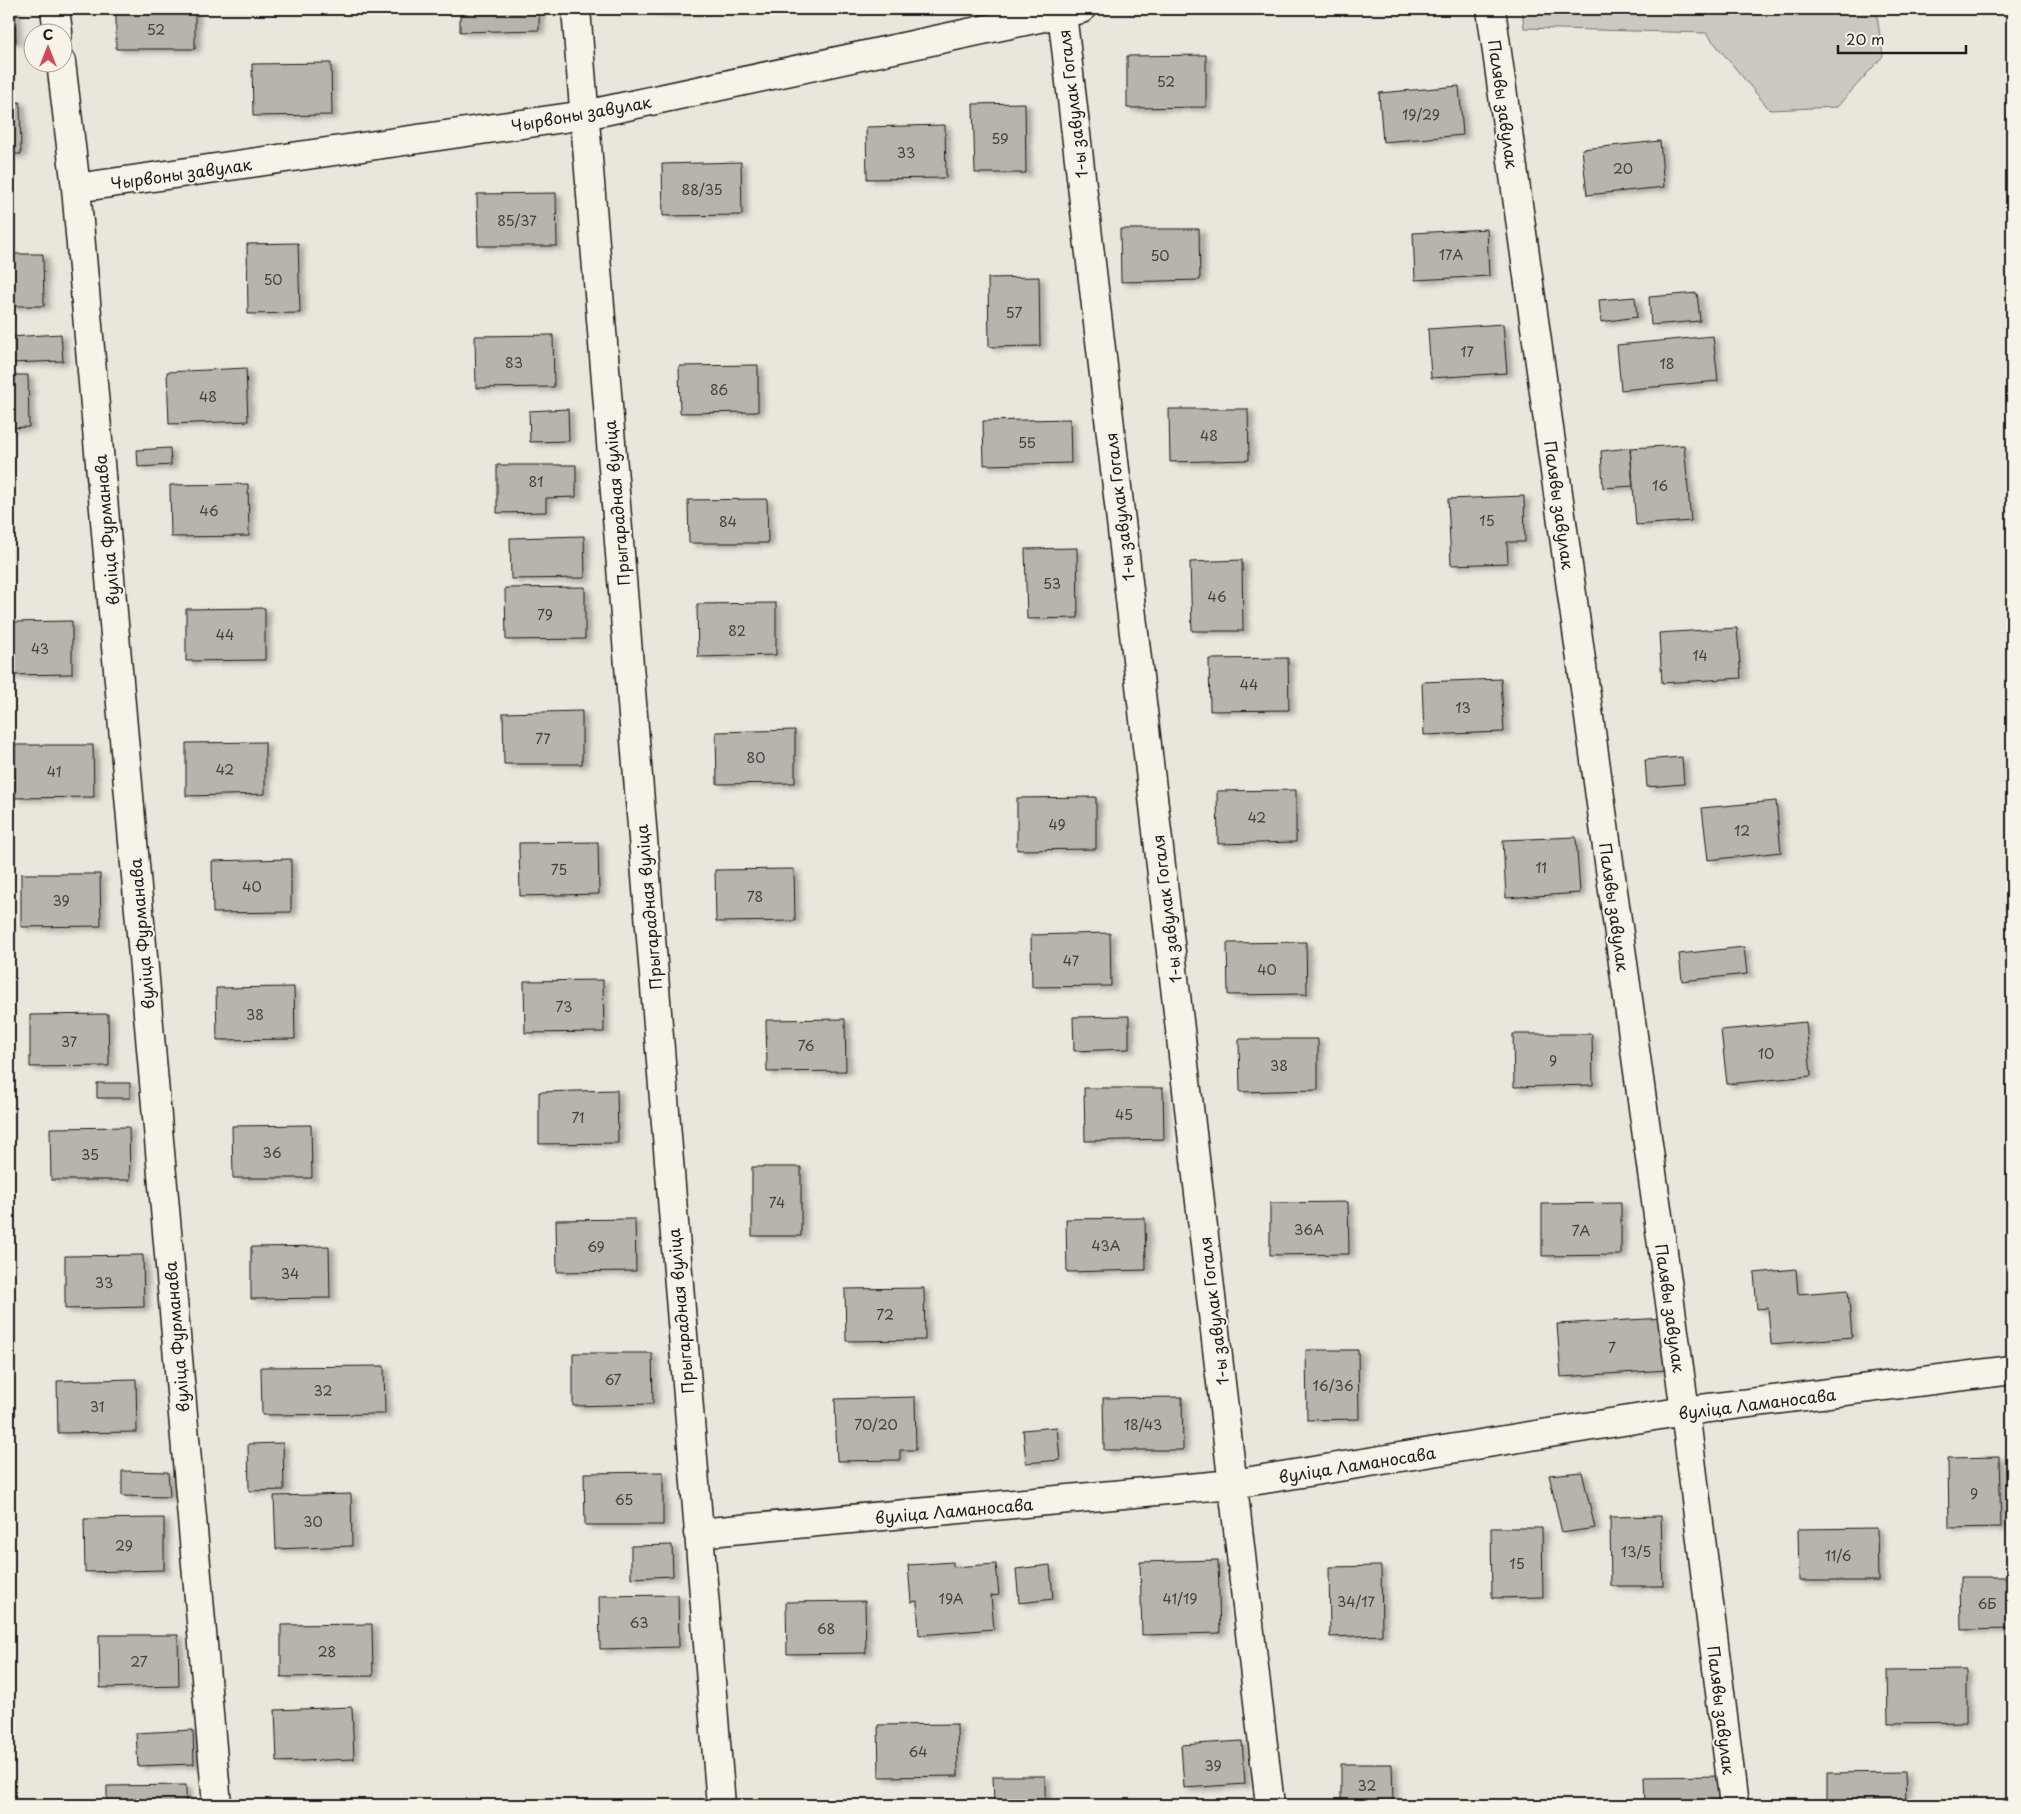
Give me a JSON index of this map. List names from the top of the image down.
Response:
{
  "streets": {
    "street": [
      "1-ы завулак Гогаля",
      "Палявы завулак",
      "Чырвоны завулак",
      "Прыгарадная вуліца",
      "вуліца Фурманава",
      "вуліца Ламаносава"
    ]
  },
  "crossings": [
    ["1-ы завулак Гогаля", "Чырвоны завулак"],
    ["1-ы завулак Гогаля", "вуліца Ламаносава"],
    ["Палявы завулак", "вуліца Ламаносава"],
    ["Чырвоны завулак", "Прыгарадная вуліца"],
    ["Чырвоны завулак", "вуліца Фурманава"],
    ["Прыгарадная вуліца", "вуліца Ламаносава"]
  ],
  "house_numbers": [
    "52",
    "52",
    "19/29",
    "59",
    "33",
    "20",
    "88/35",
    "85/37",
    "17А",
    "50",
    "50",
    "57",
    "17",
    "83",
    "18",
    "86",
    "48",
    "48",
    "55",
    "81",
    "16",
    "46",
    "15",
    "84",
    "53",
    "46",
    "79",
    "82",
    "44",
    "43",
    "14",
    "44",
    "13",
    "77",
    "80",
    "42",
    "41",
    "42",
    "49",
    "12",
    "11",
    "75",
    "40",
    "78",
    "39",
    "47",
    "40",
    "73",
    "38",
    "37",
    "76",
    "10",
    "9",
    "38",
    "45",
    "71",
    "36",
    "35",
    "74",
    "36А",
    "7А",
    "43А",
    "69",
    "34",
    "33",
    "72",
    "7",
    "67",
    "16/36",
    "32",
    "31",
    "70/20",
    "18/43",
    "9",
    "65",
    "30",
    "29",
    "13/5",
    "11/6",
    "15",
    "19А",
    "41/19",
    "34/17",
    "6Б",
    "63",
    "68",
    "28",
    "27",
    "64",
    "39",
    "32"
  ],
  "scale_bar": "20 m",
  "north": "top"
}
